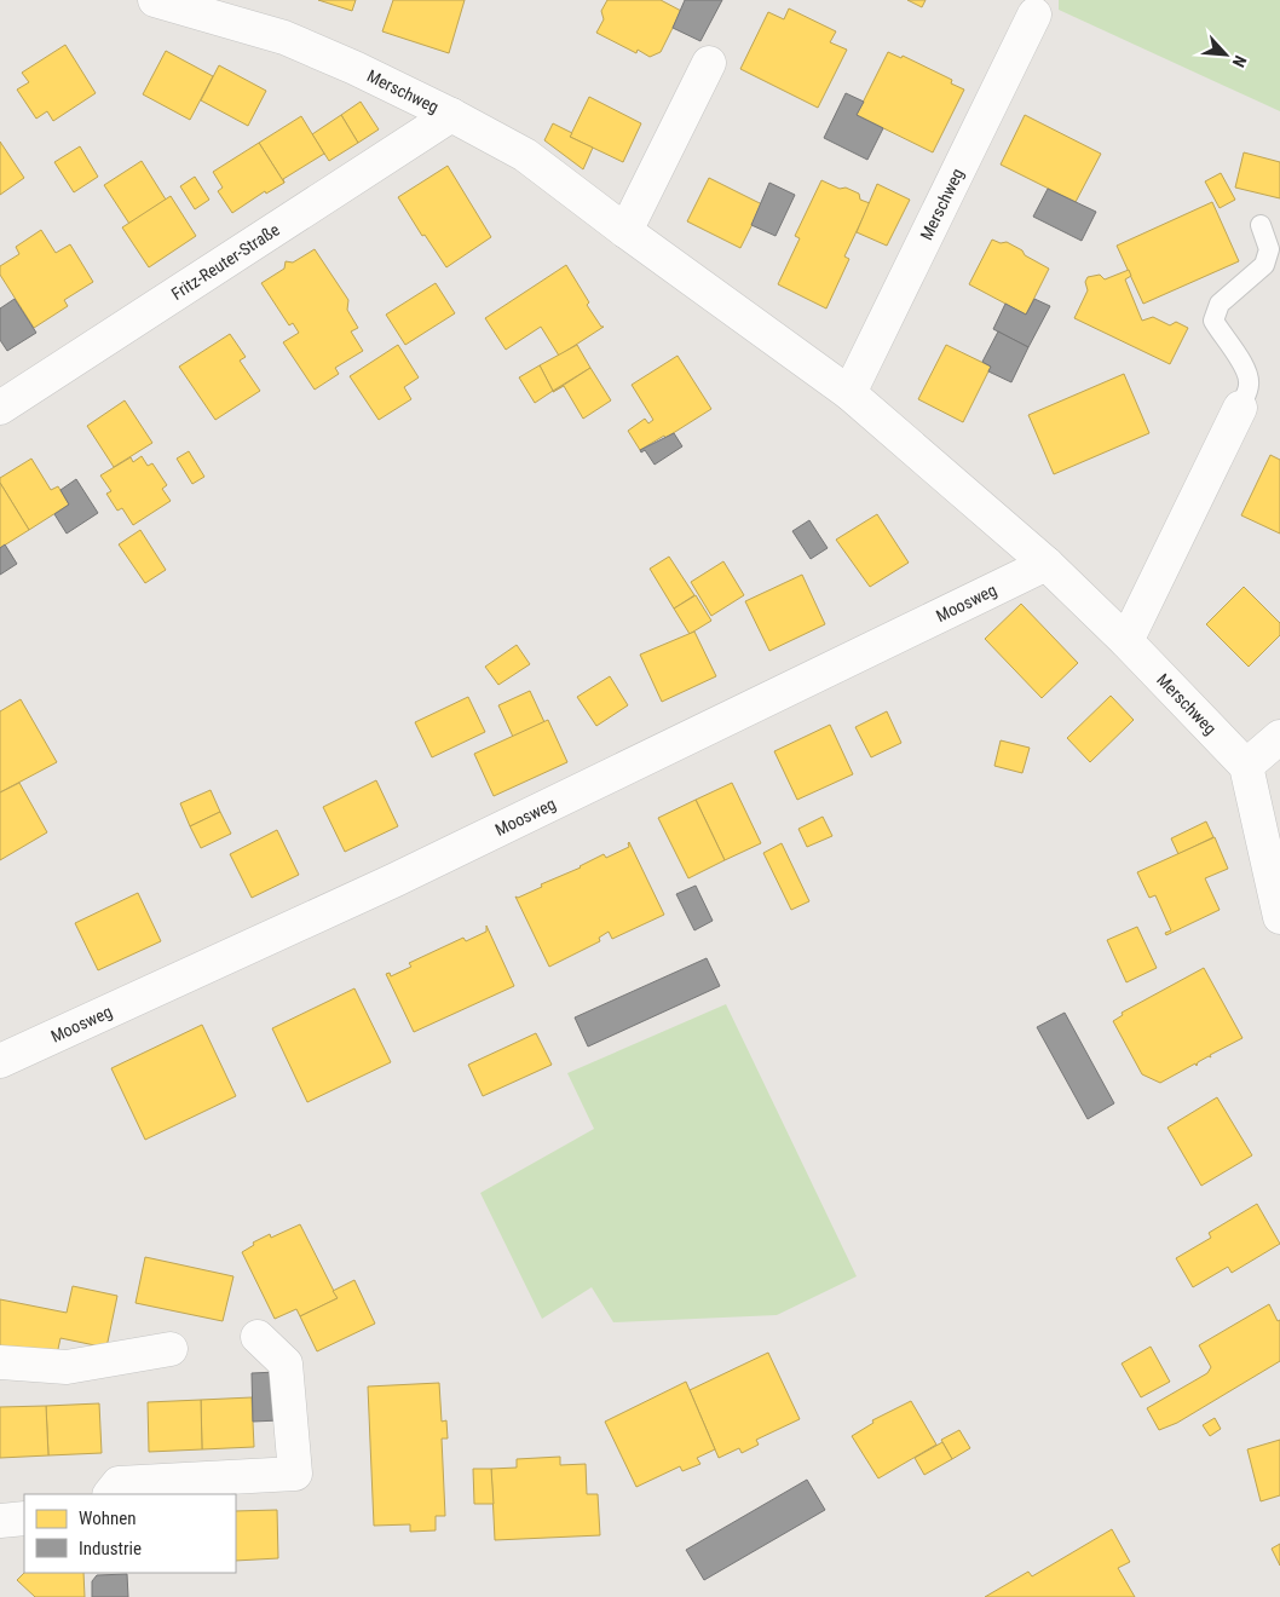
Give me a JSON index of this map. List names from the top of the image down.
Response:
{
  "streets": {
    "street": ["Merschweg", "Fritz-Reuter-Straße", "Moosweg"]
  },
  "crossings": [
    ["Merschweg", "Fritz-Reuter-Straße"],
    ["Merschweg", "Moosweg"]
  ],
  "legend": ["Wohnen", "Industrie"],
  "north": "bottom right"
}
